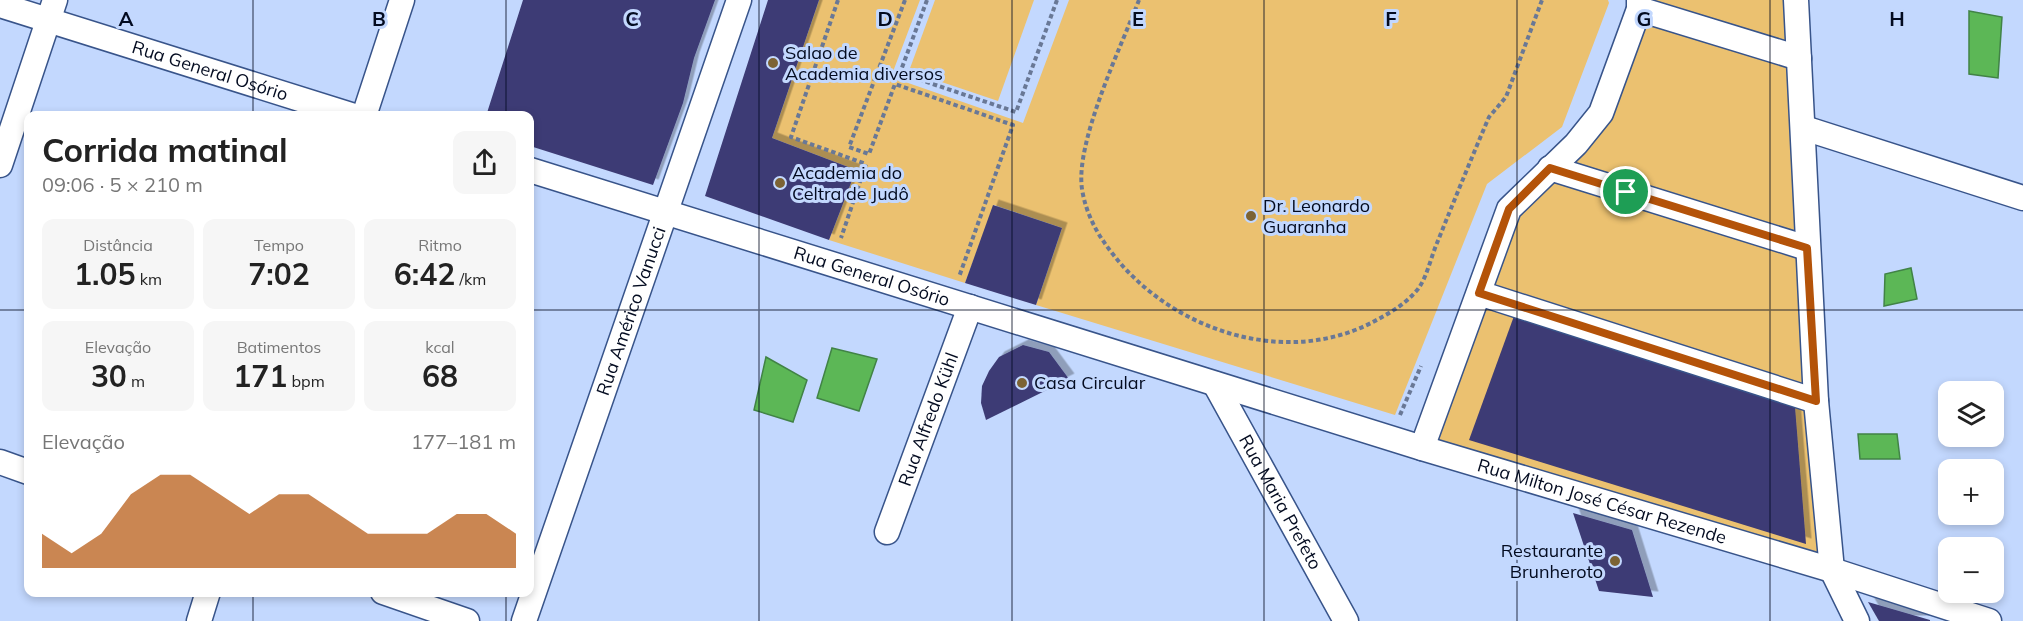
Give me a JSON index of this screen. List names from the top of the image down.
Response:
{
  "streets": {
    "street": [
      "Rua General Osório",
      "Rua Américo Vanucci",
      "Rua Alfredo Kühl",
      "Rua Milton José César Rezende",
      "Rua Maria Prefeto"
    ]
  },
  "crossings": [
    ["Rua General Osório", "Rua Américo Vanucci"],
    ["Rua General Osório", "Rua Alfredo Kühl"],
    ["Rua General Osório", "Rua Milton José César Rezende"],
    ["Rua General Osório", "Rua Maria Prefeto"],
    ["Rua Milton José César Rezende", "Rua Maria Prefeto"]
  ],
  "places": [
    "Salao de Academia diversos",
    "Academia do Celtra de Judô",
    "Dr. Leonardo Guaranha",
    "Casa Circular",
    "Restaurante Brunheroto"
  ],
  "page": {
    "heading": ["Corrida matinal", "09:06 · 5 × 210 m"],
    "stats": [
      ["Distância", "1.05 km"],
      ["Tempo", "7:02"],
      ["Ritmo", "6:42 /km"],
      ["Elevação", "30 m"],
      ["Batimentos", "171 bpm"],
      ["kcal", "68"]
    ],
    "map_buttons": ["+", "−"],
    "chart": ["Elevação", "177–181 m"]
  },
  "grid": {
    "columns": [
      "A",
      "B",
      "C",
      "D",
      "E",
      "F",
      "G",
      "H"
    ]
  }
}
